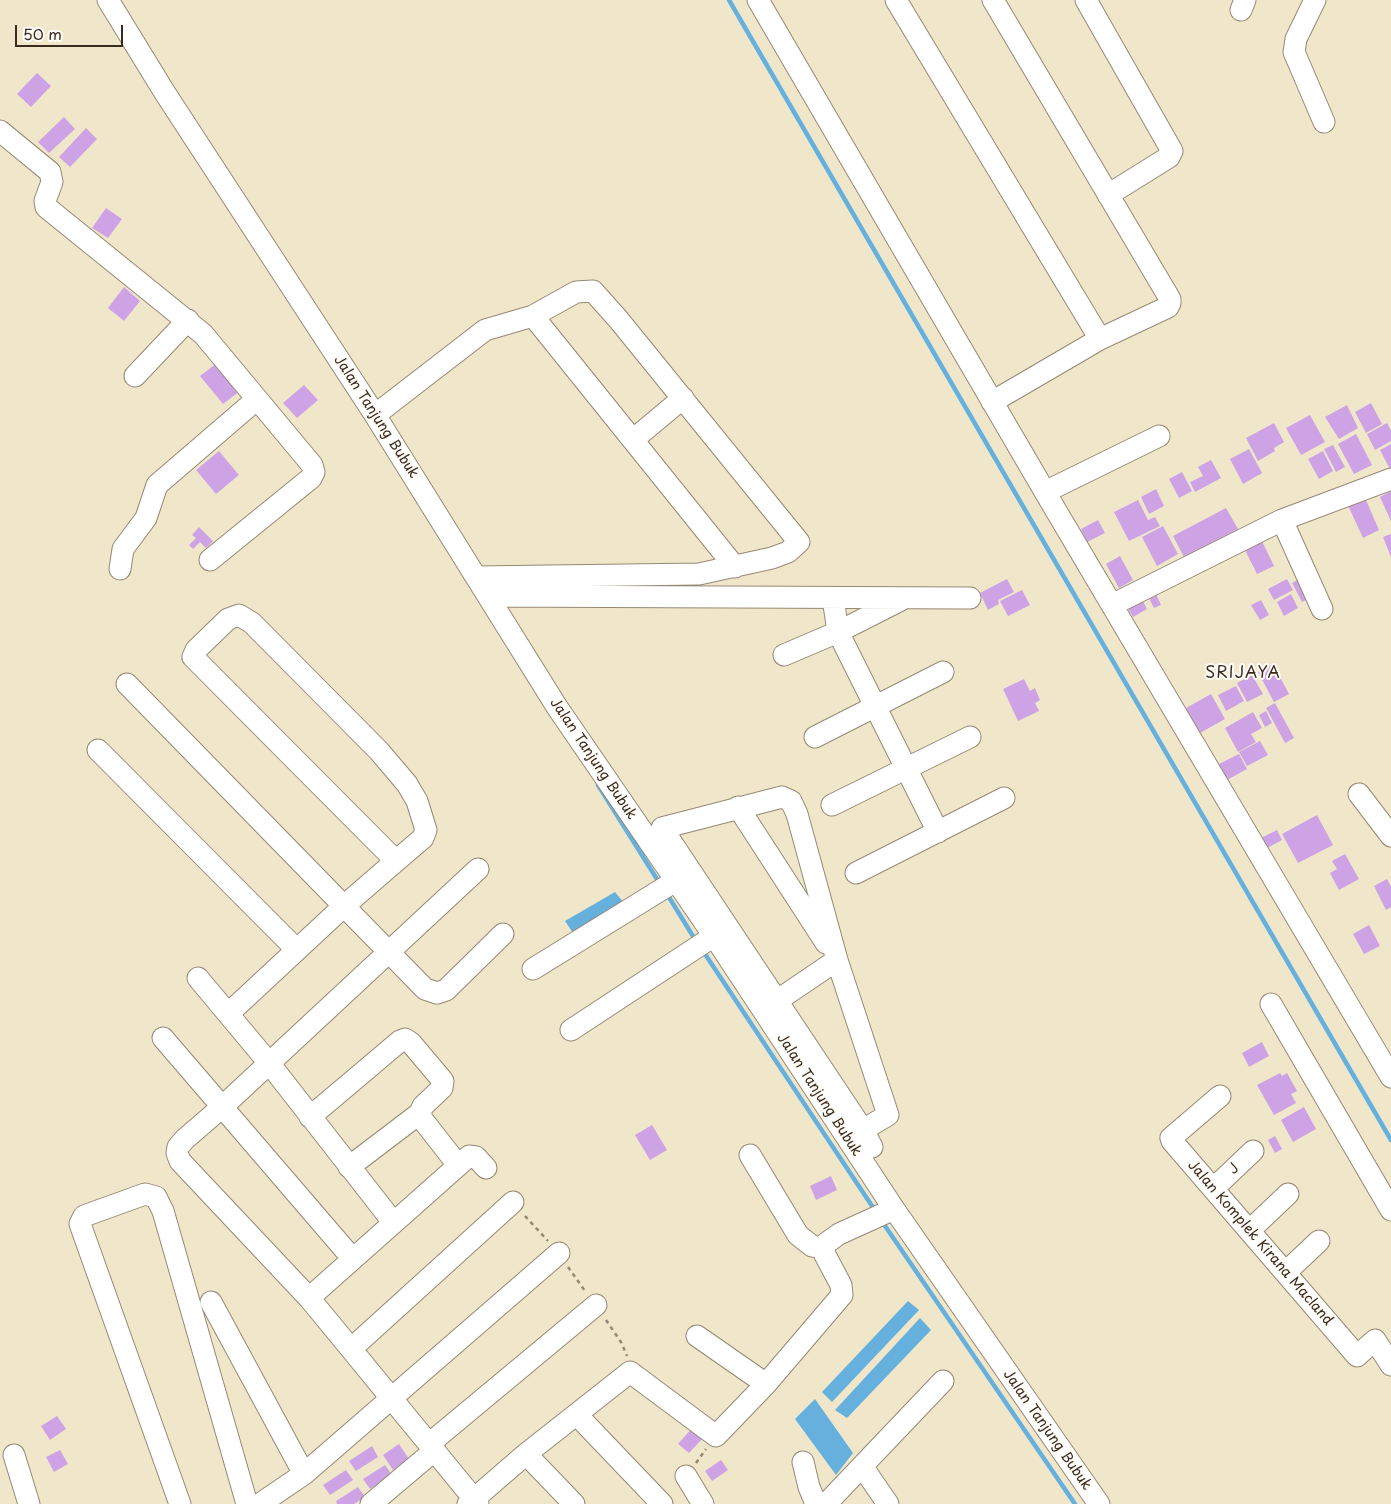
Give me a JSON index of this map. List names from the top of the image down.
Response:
{
  "streets": {
    "street": ["Jalan Tanjung Bubuk", "J", "Jalan Komplek Kirana Macland"]
  },
  "crossings": [
    ["J", "Jalan Komplek Kirana Macland"]
  ],
  "districts": ["SRIJAYA"],
  "scale_bar": "50 m"
}
